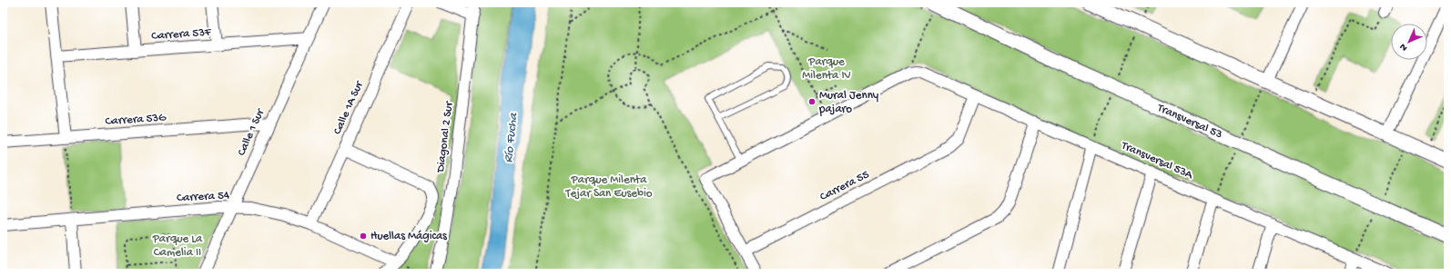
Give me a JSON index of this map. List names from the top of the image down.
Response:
{
  "streets": {
    "street": [
      "Carrera 53F",
      "Calle 1A Sur",
      "Carrera 53G",
      "Transversal 53",
      "Calle 1 Sur",
      "Diagonal 2 Sur",
      "Transversal 53A",
      "Carrera 55",
      "Carrera 54"
    ]
  },
  "crossings": [
    ["Carrera 53F", "Calle 1 Sur"],
    ["Calle 1A Sur", "Carrera 54"],
    ["Carrera 53G", "Calle 1 Sur"],
    ["Calle 1 Sur", "Carrera 54"],
    ["Transversal 53A", "Carrera 55"]
  ],
  "water": ["Río Fucha"],
  "parks": ["Parque Milenta IV", "Parque Milenta Tejar San Eusebio", "Parque La Camelia II"],
  "places": ["Mural Jenny pajaro", "Huellas Mágicas"],
  "north": "bottom left"
}
